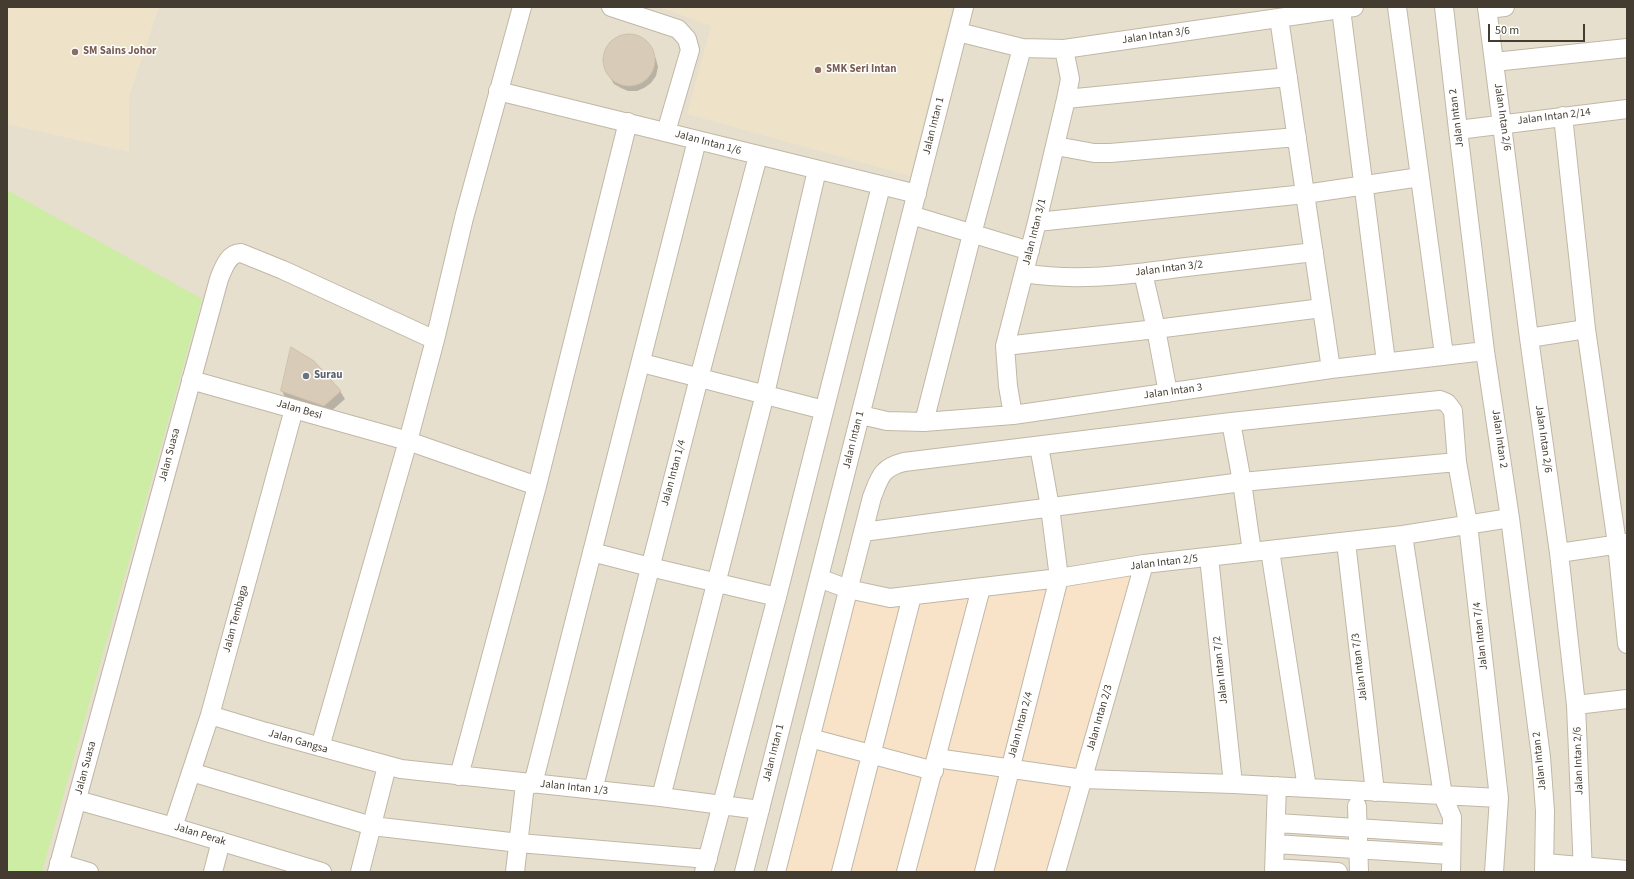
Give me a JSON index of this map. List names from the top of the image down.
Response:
{
  "streets": {
    "street": [
      "Jalan Intan 3/6",
      "Jalan Intan 2/6",
      "Jalan Intan 2/14",
      "Jalan Intan 2",
      "Jalan Intan 1",
      "Jalan Intan 1/6",
      "Jalan Intan 3/1",
      "Jalan Intan 3/2",
      "Jalan Intan 3",
      "Jalan Besi",
      "Jalan Suasa",
      "Jalan Intan 1/4",
      "Jalan Intan 2/5",
      "Jalan Tembaga",
      "Jalan Intan 7/4",
      "Jalan Intan 7/3",
      "Jalan Intan 7/2",
      "Jalan Intan 2/3",
      "Jalan Intan 2/4",
      "Jalan Gangsa",
      "Jalan Intan 1/3",
      "Jalan Perak"
    ]
  },
  "crossings": [
    ["Jalan Intan 3/6", "Jalan Intan 1"],
    ["Jalan Intan 3/6", "Jalan Intan 3/1"],
    ["Jalan Intan 2/6", "Jalan Intan 2/14"],
    ["Jalan Intan 2/14", "Jalan Intan 2"],
    ["Jalan Intan 2", "Jalan Intan 3"],
    ["Jalan Intan 2", "Jalan Intan 2/5"],
    ["Jalan Intan 1", "Jalan Intan 1/6"],
    ["Jalan Intan 1", "Jalan Intan 3"],
    ["Jalan Intan 1", "Jalan Intan 2/5"],
    ["Jalan Intan 1", "Jalan Intan 1/3"],
    ["Jalan Intan 1/6", "Jalan Intan 1/4"],
    ["Jalan Intan 3/1", "Jalan Intan 3/2"],
    ["Jalan Intan 3/1", "Jalan Intan 3"],
    ["Jalan Besi", "Jalan Suasa"],
    ["Jalan Besi", "Jalan Tembaga"],
    ["Jalan Suasa", "Jalan Perak"],
    ["Jalan Intan 1/4", "Jalan Intan 1/3"],
    ["Jalan Intan 2/5", "Jalan Intan 7/4"],
    ["Jalan Intan 2/5", "Jalan Intan 7/3"],
    ["Jalan Intan 2/5", "Jalan Intan 7/2"],
    ["Jalan Intan 2/5", "Jalan Intan 2/3"],
    ["Jalan Intan 2/5", "Jalan Intan 2/4"],
    ["Jalan Tembaga", "Jalan Gangsa"],
    ["Jalan Tembaga", "Jalan Perak"],
    ["Jalan Gangsa", "Jalan Intan 1/3"]
  ],
  "places": ["SM Sains Johor", "SMK Seri Intan", "Surau"],
  "scale_bar": "50 m"
}
